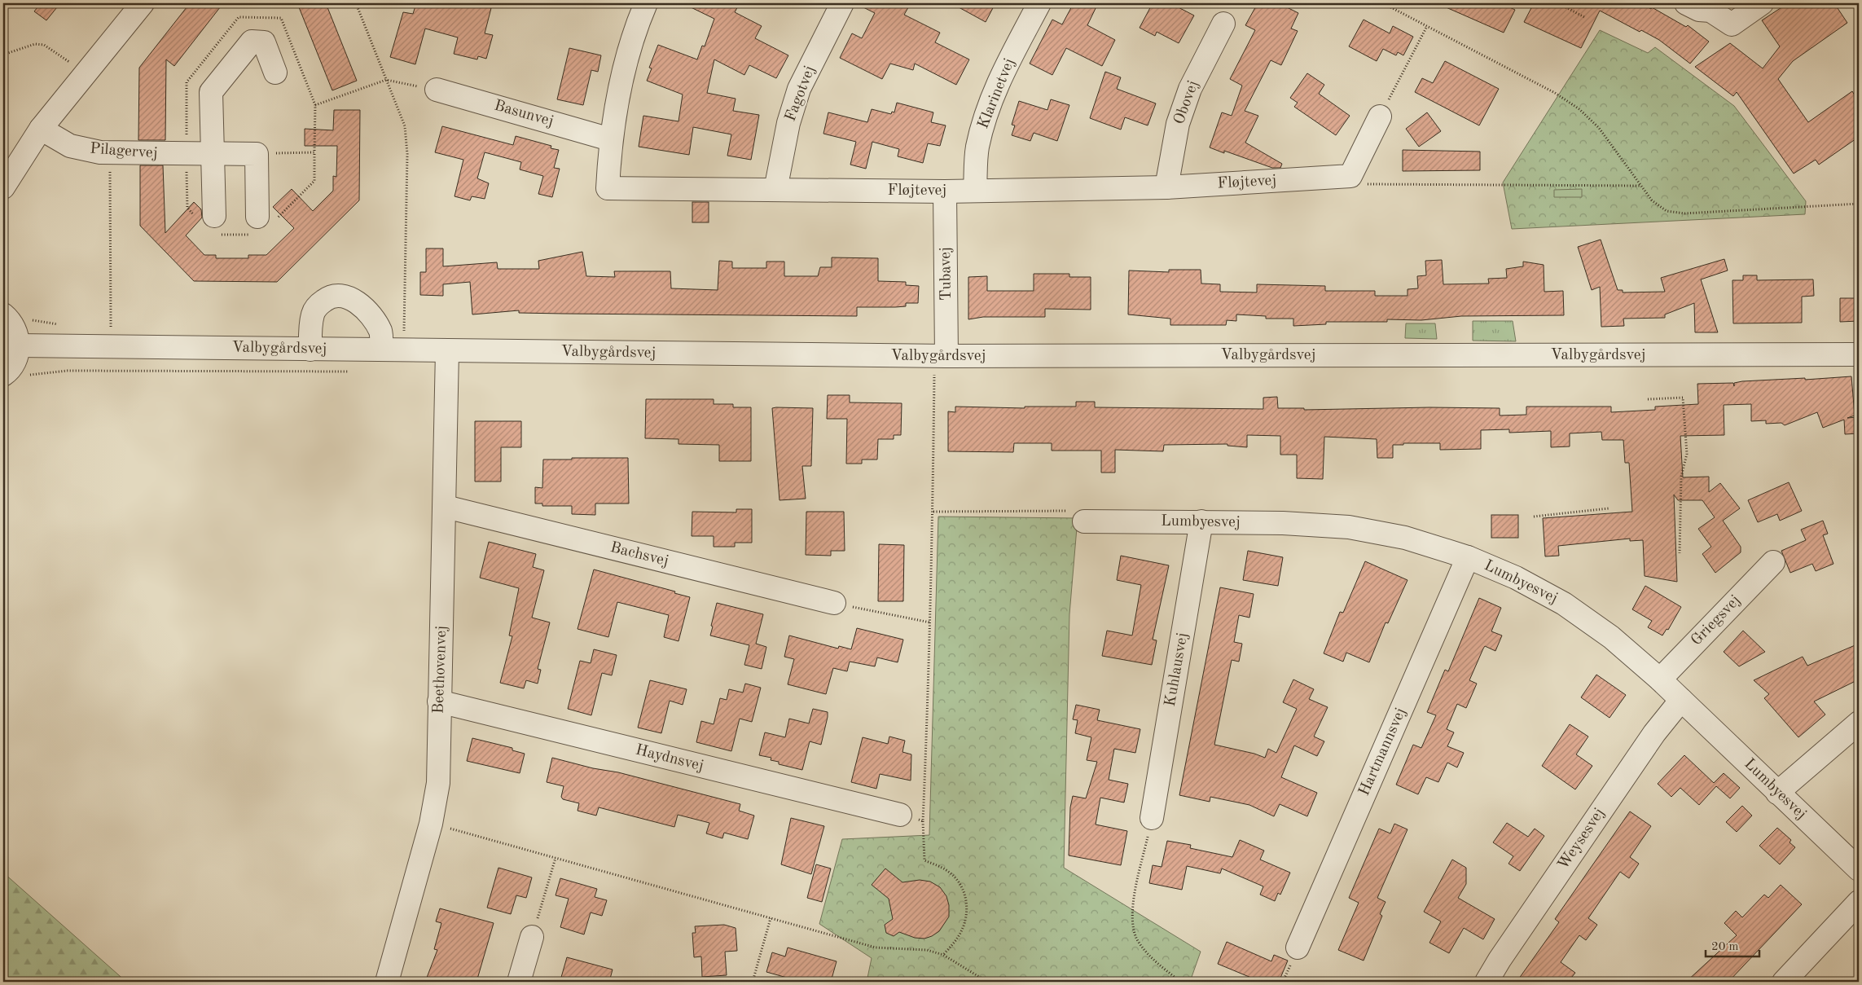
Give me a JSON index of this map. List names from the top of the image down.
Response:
{
  "streets": {
    "street": [
      "Fagotvej",
      "Klarinetvej",
      "Obovej",
      "Basunvej",
      "Pilagervej",
      "Fløjtevej",
      "Tubavej",
      "Valbygårdsvej",
      "Lumbyesvej",
      "Bachsvej",
      "Griegsvej",
      "Beethovenvej",
      "Kuhlausvej",
      "Hartmannsvej",
      "Haydnsvej",
      "Weysesvej"
    ]
  },
  "crossings": [
    ["Fagotvej", "Fløjtevej"],
    ["Klarinetvej", "Fløjtevej"],
    ["Obovej", "Fløjtevej"],
    ["Basunvej", "Fløjtevej"],
    ["Fløjtevej", "Tubavej"],
    ["Tubavej", "Valbygårdsvej"],
    ["Valbygårdsvej", "Beethovenvej"],
    ["Lumbyesvej", "Griegsvej"],
    ["Lumbyesvej", "Kuhlausvej"],
    ["Lumbyesvej", "Hartmannsvej"],
    ["Lumbyesvej", "Weysesvej"],
    ["Bachsvej", "Beethovenvej"],
    ["Beethovenvej", "Haydnsvej"]
  ],
  "scale_bar": "20 m"
}
